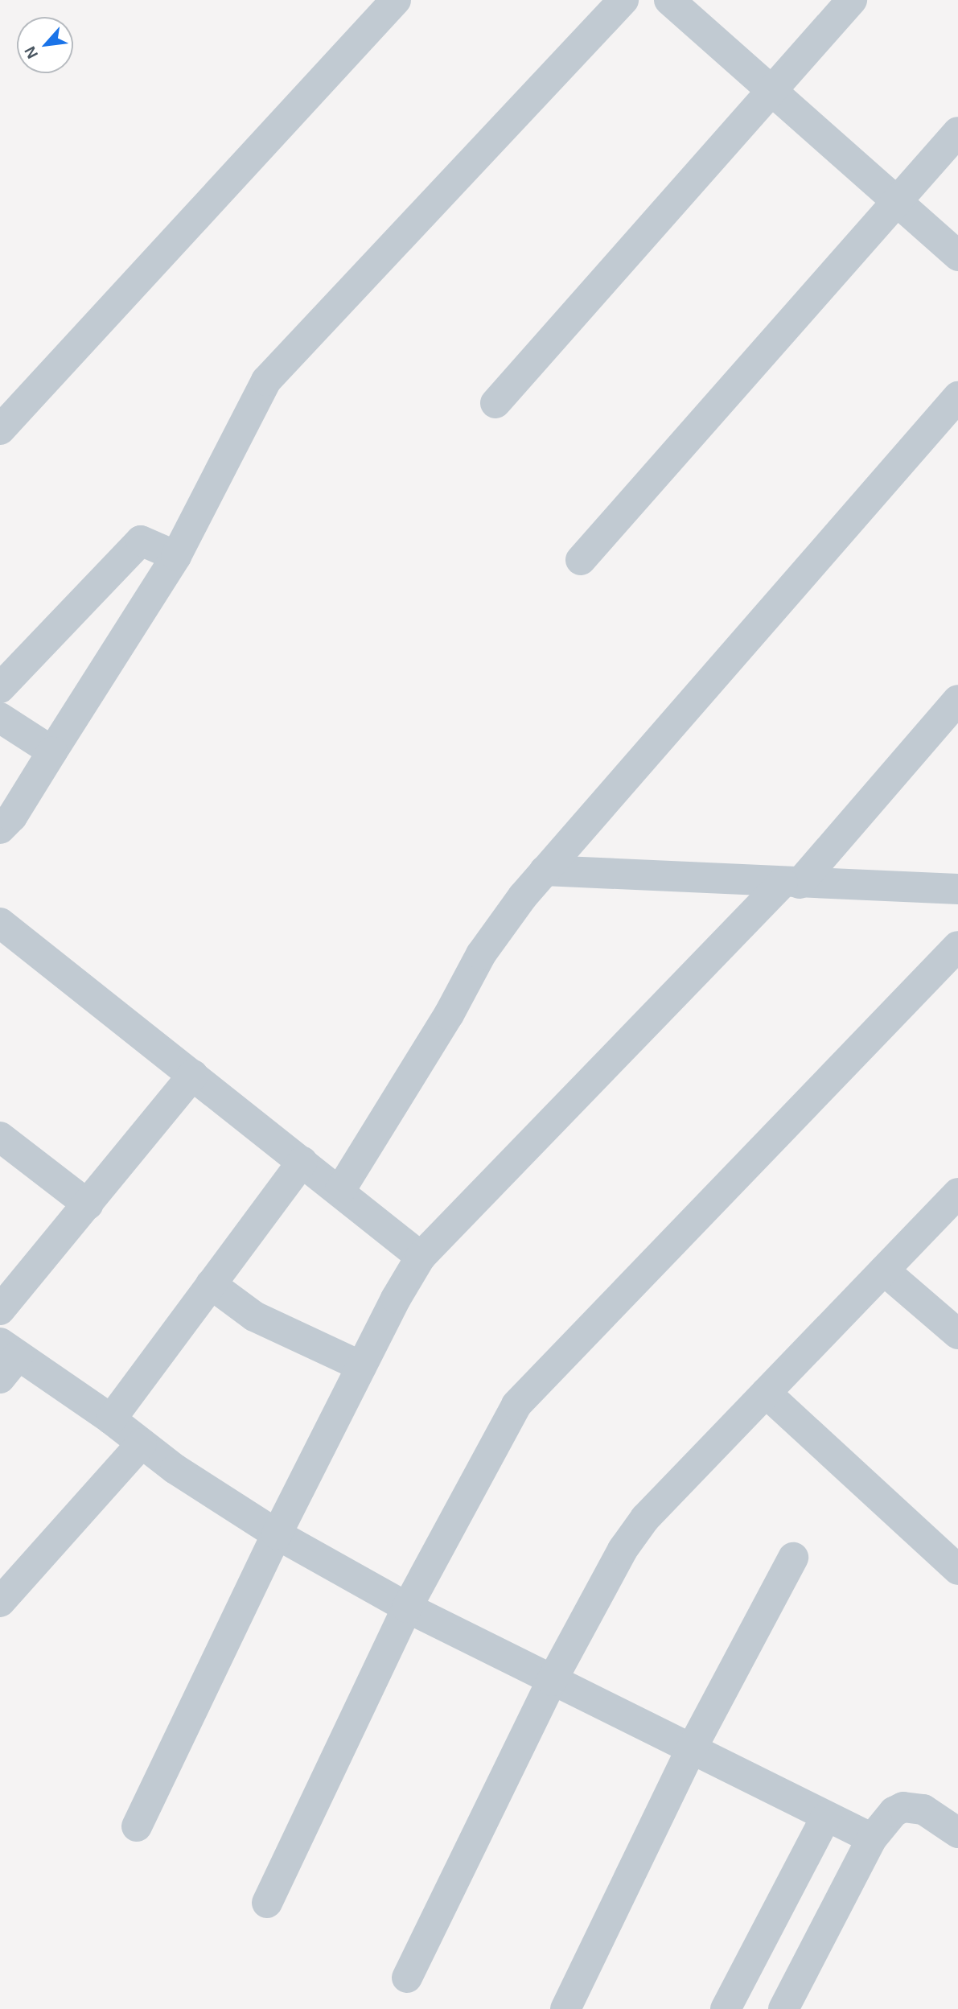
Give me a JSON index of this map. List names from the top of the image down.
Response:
{
  "north": "bottom left"
}
